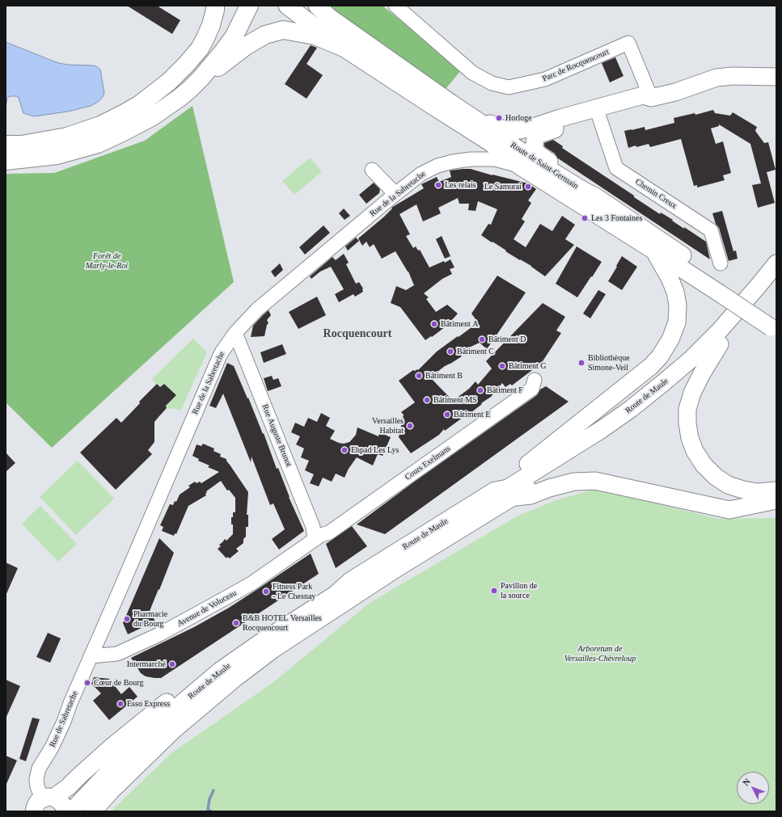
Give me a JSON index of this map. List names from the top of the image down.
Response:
{
  "streets": {
    "main road": ["Route de Saint-Germain", "Route de Maule"],
    "street": [
      "Parc de Rocquencourt",
      "Rue de la Sabretache",
      "Chemin Creux",
      "Rue Auguste Brunot",
      "Cours Exelmans",
      "Avenue de Voluceau",
      "Rue de Sabretache"
    ]
  },
  "crossings": [
    ["Route de Saint-Germain", "Rue de la Sabretache"],
    ["Rue de la Sabretache", "Rue Auguste Brunot"],
    ["Rue de la Sabretache", "Avenue de Voluceau"],
    ["Rue de la Sabretache", "Rue de Sabretache"],
    ["Rue Auguste Brunot", "Cours Exelmans"],
    ["Rue Auguste Brunot", "Avenue de Voluceau"],
    ["Cours Exelmans", "Avenue de Voluceau"],
    ["Avenue de Voluceau", "Rue de Sabretache"]
  ],
  "districts": ["Rocquencourt"],
  "parks": ["Forêt de Marly-le-Roi", "Arboretum de Versailles-Chèvreloup"],
  "places": [
    "Horloge",
    "Les relais",
    "Le Samurai",
    "Les 3 Fontaines",
    "Bâtiment A",
    "Bâtiment D",
    "Bâtiment C",
    "Bibliothèque Simone-Veil",
    "Bâtiment G",
    "Bâtiment B",
    "Bâtiment F",
    "Bâtiment MS",
    "Bâtiment E",
    "Versailles Habitat",
    "Ehpad Les Lys",
    "Pavillon de la source",
    "Fitness Park - Le Chesnay",
    "Pharmacie du Bourg",
    "B&B HOTEL Versailles Rocquencourt",
    "Intermarché",
    "Cœur de Bourg",
    "Esso Express"
  ],
  "north": "top left"
}
